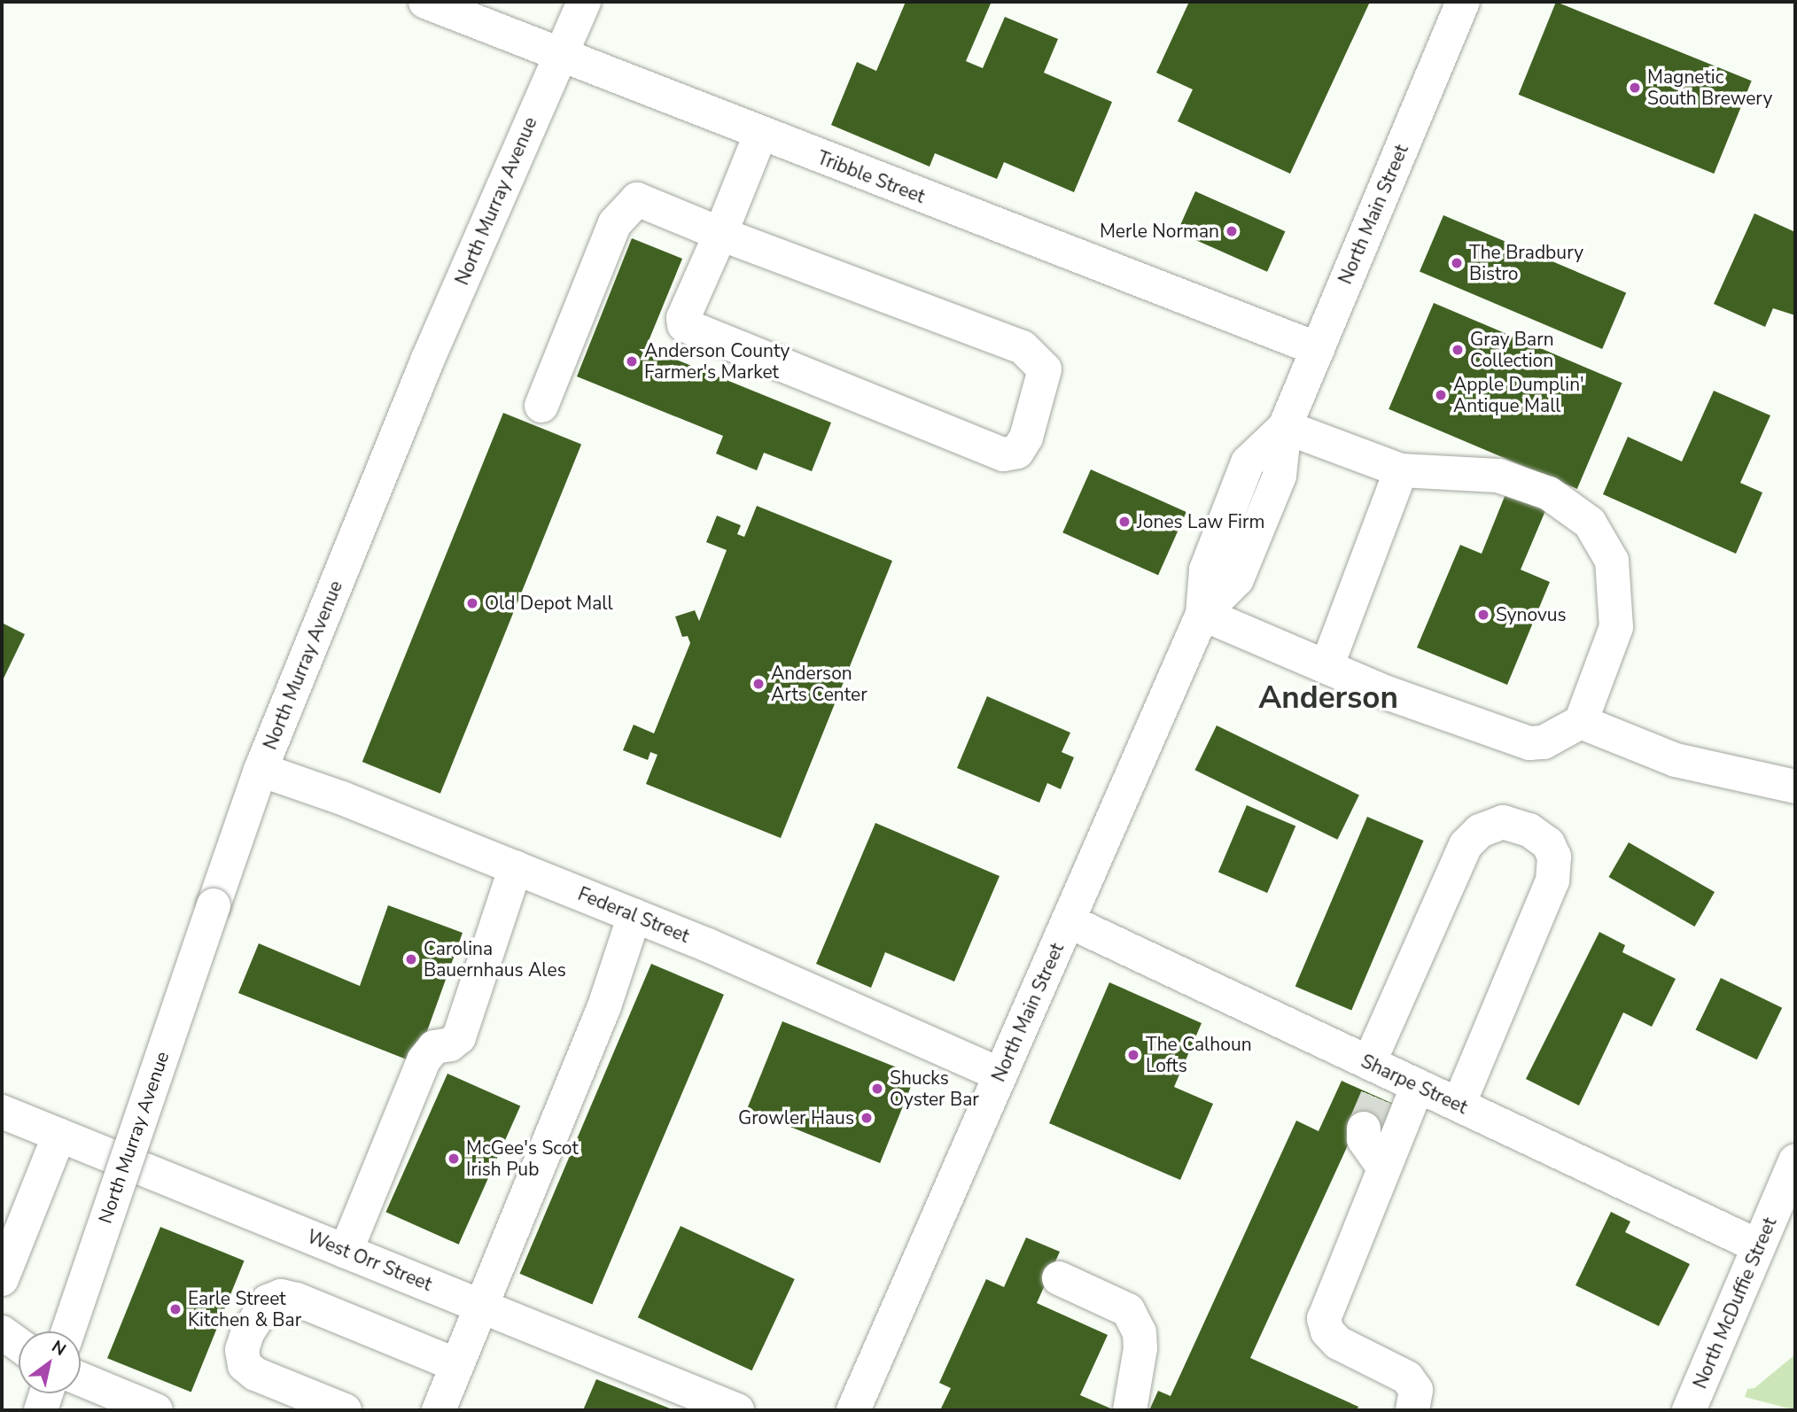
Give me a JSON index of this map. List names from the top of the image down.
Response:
{
  "streets": {
    "street": [
      "Tribble Street",
      "North Murray Avenue",
      "North Main Street",
      "Federal Street",
      "Sharpe Street",
      "West Orr Street",
      "North McDuffie Street"
    ]
  },
  "crossings": [
    ["Tribble Street", "North Murray Avenue"],
    ["Tribble Street", "North Main Street"],
    ["North Murray Avenue", "Federal Street"],
    ["North Main Street", "Federal Street"],
    ["North Main Street", "Sharpe Street"],
    ["Sharpe Street", "North McDuffie Street"]
  ],
  "districts": ["Anderson"],
  "places": [
    "Magnetic South Brewery",
    "Merle Norman",
    "The Bradbury Bistro",
    "Gray Barn Collection",
    "Anderson County Farmer's Market",
    "Apple Dumplin' Antique Mall",
    "Jones Law Firm",
    "Old Depot Mall",
    "Synovus",
    "Anderson Arts Center",
    "Carolina Bauernhaus Ales",
    "The Calhoun Lofts",
    "Shucks Oyster Bar",
    "Growler Haus",
    "McGee's Scot Irish Pub",
    "Earle Street Kitchen & Bar"
  ],
  "north": "top right"
}
